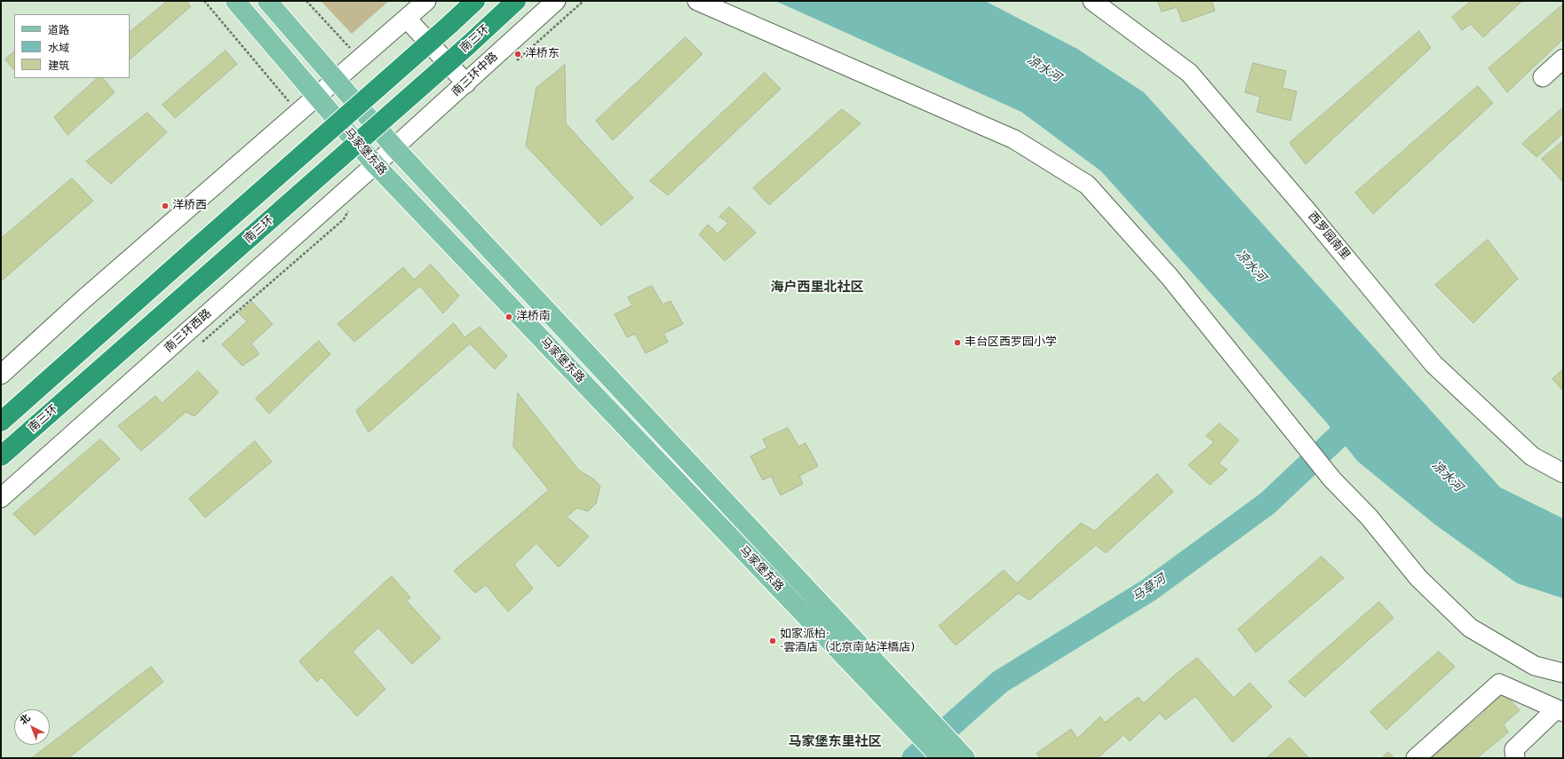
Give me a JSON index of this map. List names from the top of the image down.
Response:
{
  "streets": {
    "highway": ["南三环"],
    "main road": ["马家堡东路"],
    "street": ["南三环中路", "西罗园南里", "南三环西路"]
  },
  "crossings": [
    ["南三环中路", "马家堡东路"],
    ["南三环中路", "南三环西路"],
    ["马家堡东路", "南三环西路"]
  ],
  "districts": ["海户西里北社区", "马家堡东里社区"],
  "water": ["凉水河", "马草河"],
  "places": [
    "洋桥东",
    "洋桥西",
    "洋桥南",
    "丰台区西罗园小学",
    "如家派柏· ·雲酒店（北京南站洋橋店)"
  ],
  "legend": ["道路", "水域", "建筑"],
  "north": "top left"
}
